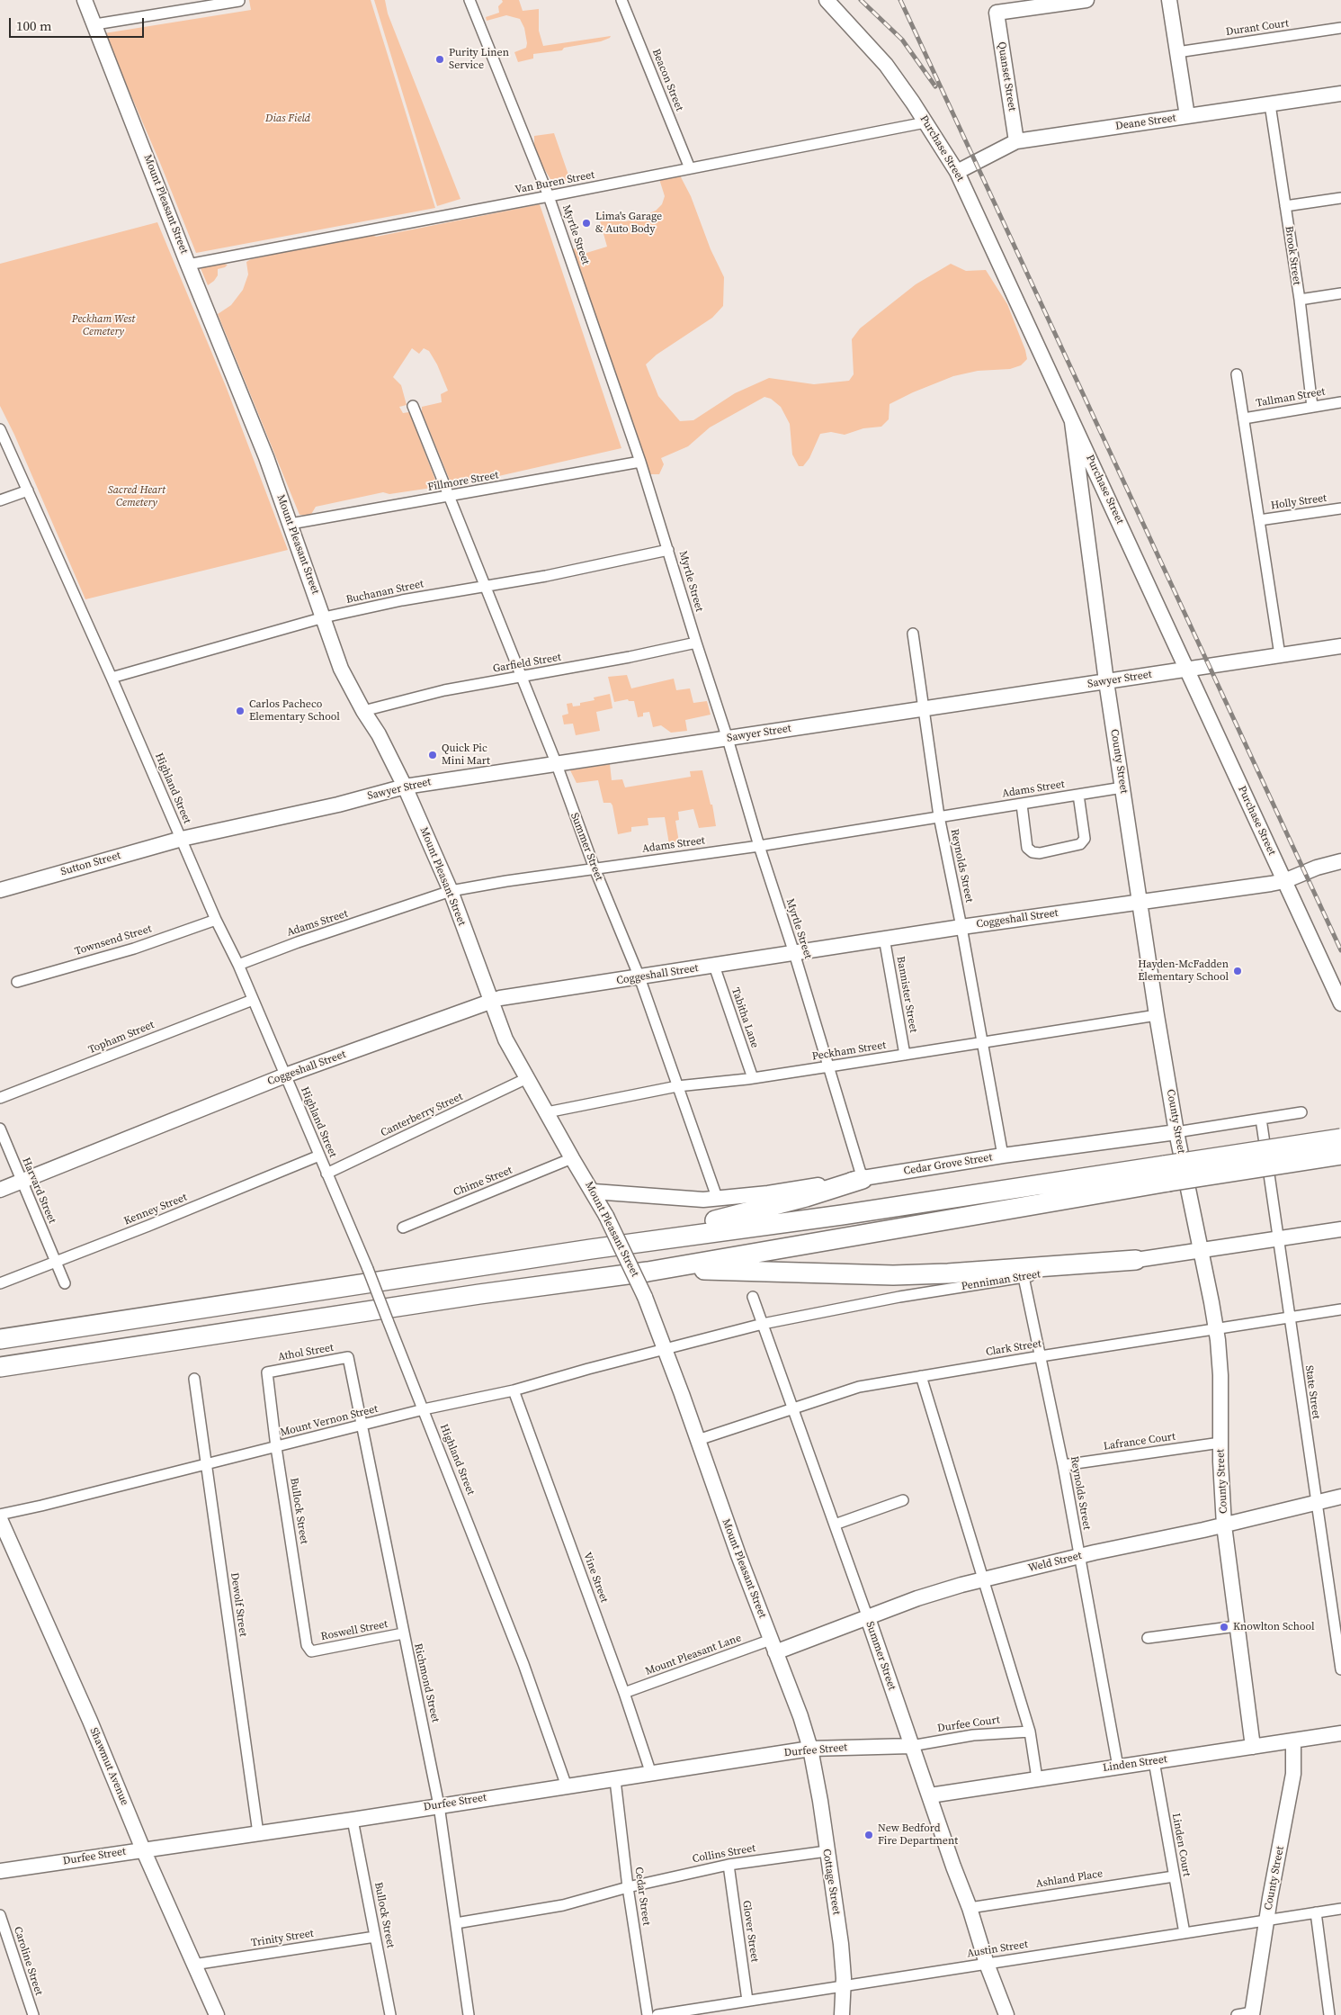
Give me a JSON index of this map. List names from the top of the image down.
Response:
{
  "streets": {
    "main road": [
      "Quanset Street",
      "Deane Street",
      "Purchase Street",
      "Mount Pleasant Street",
      "Sawyer Street",
      "County Street",
      "Summer Street",
      "Sutton Street",
      "Coggeshall Street",
      "Cedar Grove Street",
      "Penniman Street",
      "Weld Street",
      "Durfee Street",
      "Linden Street",
      "Shawmut Avenue",
      "Cottage Street"
    ],
    "street": [
      "Durant Court",
      "Beacon Street",
      "Van Buren Street",
      "Myrtle Street",
      "Brook Street",
      "Tallman Street",
      "Fillmore Street",
      "Holly Street",
      "Buchanan Street",
      "Garfield Street",
      "Highland Street",
      "Adams Street",
      "Reynolds Street",
      "Townsend Street",
      "Bannister Street",
      "Tabitha Lane",
      "Topham Street",
      "Peckham Street",
      "Canterberry Street",
      "Chime Street",
      "Harvard Street",
      "Kenney Street",
      "Clark Street",
      "Athol Street",
      "State Street",
      "Mount Vernon Street",
      "Lafrance Court",
      "Bullock Street",
      "Vine Street",
      "Dewolf Street",
      "Roswell Street",
      "Mount Pleasant Lane",
      "Richmond Street",
      "Durfee Court",
      "Linden Court",
      "Collins Street",
      "Ashland Place",
      "Cedar Street",
      "Glover Street",
      "Trinity Street",
      "Austin Street",
      "Caroline Street"
    ]
  },
  "crossings": [
    ["Quanset Street", "Deane Street"],
    ["Beacon Street", "Van Buren Street"],
    ["Deane Street", "Purchase Street"],
    ["Deane Street", "Brook Street"],
    ["Purchase Street", "Van Buren Street"],
    ["Purchase Street", "Sawyer Street"],
    ["Purchase Street", "County Street"],
    ["Purchase Street", "Coggeshall Street"],
    ["Van Buren Street", "Mount Pleasant Street"],
    ["Van Buren Street", "Myrtle Street"],
    ["Mount Pleasant Street", "Fillmore Street"],
    ["Mount Pleasant Street", "Buchanan Street"],
    ["Mount Pleasant Street", "Garfield Street"],
    ["Mount Pleasant Street", "Sawyer Street"],
    ["Mount Pleasant Street", "Adams Street"],
    ["Mount Pleasant Street", "Coggeshall Street"],
    ["Mount Pleasant Street", "Peckham Street"],
    ["Mount Pleasant Street", "Canterberry Street"],
    ["Mount Pleasant Street", "Cedar Grove Street"],
    ["Mount Pleasant Street", "Chime Street"],
    ["Mount Pleasant Street", "Penniman Street"],
    ["Mount Pleasant Street", "Clark Street"],
    ["Mount Pleasant Street", "Mount Vernon Street"],
    ["Mount Pleasant Street", "Weld Street"],
    ["Mount Pleasant Street", "Mount Pleasant Lane"],
    ["Mount Pleasant Street", "Durfee Street"],
    ["Mount Pleasant Street", "Cottage Street"],
    ["Myrtle Street", "Fillmore Street"],
    ["Myrtle Street", "Buchanan Street"],
    ["Myrtle Street", "Garfield Street"],
    ["Myrtle Street", "Sawyer Street"],
    ["Myrtle Street", "Adams Street"],
    ["Myrtle Street", "Coggeshall Street"],
    ["Myrtle Street", "Peckham Street"],
    ["Myrtle Street", "Cedar Grove Street"],
    ["Brook Street", "Tallman Street"],
    ["Fillmore Street", "Summer Street"],
    ["Buchanan Street", "Highland Street"],
    ["Buchanan Street", "Summer Street"],
    ["Garfield Street", "Summer Street"],
    ["Sawyer Street", "County Street"],
    ["Sawyer Street", "Highland Street"],
    ["Sawyer Street", "Summer Street"],
    ["Sawyer Street", "Sutton Street"],
    ["Sawyer Street", "Reynolds Street"],
    ["County Street", "Adams Street"],
    ["County Street", "Coggeshall Street"],
    ["County Street", "Peckham Street"],
    ["County Street", "Cedar Grove Street"],
    ["County Street", "Penniman Street"],
    ["County Street", "Clark Street"],
    ["County Street", "Lafrance Court"],
    ["County Street", "Weld Street"],
    ["County Street", "Linden Street"],
    ["County Street", "Austin Street"],
    ["Highland Street", "Adams Street"],
    ["Highland Street", "Sutton Street"],
    ["Highland Street", "Coggeshall Street"],
    ["Highland Street", "Townsend Street"],
    ["Highland Street", "Topham Street"],
    ["Highland Street", "Canterberry Street"],
    ["Highland Street", "Kenney Street"],
    ["Highland Street", "Mount Vernon Street"],
    ["Highland Street", "Durfee Street"],
    ["Adams Street", "Summer Street"],
    ["Adams Street", "Reynolds Street"],
    ["Summer Street", "Coggeshall Street"],
    ["Summer Street", "Peckham Street"],
    ["Summer Street", "Cedar Grove Street"],
    ["Summer Street", "Penniman Street"],
    ["Summer Street", "Clark Street"],
    ["Summer Street", "Weld Street"],
    ["Summer Street", "Durfee Court"],
    ["Summer Street", "Durfee Street"],
    ["Summer Street", "Linden Street"],
    ["Summer Street", "Ashland Place"],
    ["Summer Street", "Austin Street"],
    ["Reynolds Street", "Coggeshall Street"],
    ["Reynolds Street", "Peckham Street"],
    ["Reynolds Street", "Cedar Grove Street"],
    ["Reynolds Street", "Penniman Street"],
    ["Reynolds Street", "Clark Street"],
    ["Reynolds Street", "Lafrance Court"],
    ["Reynolds Street", "Weld Street"],
    ["Reynolds Street", "Linden Street"],
    ["Coggeshall Street", "Bannister Street"],
    ["Coggeshall Street", "Tabitha Lane"],
    ["Coggeshall Street", "Harvard Street"],
    ["Bannister Street", "Peckham Street"],
    ["Tabitha Lane", "Peckham Street"],
    ["Cedar Grove Street", "State Street"],
    ["Harvard Street", "Kenney Street"],
    ["Penniman Street", "State Street"],
    ["Penniman Street", "Mount Vernon Street"],
    ["Clark Street", "State Street"],
    ["Athol Street", "Bullock Street"],
    ["Athol Street", "Richmond Street"],
    ["State Street", "Weld Street"],
    ["Mount Vernon Street", "Bullock Street"],
    ["Mount Vernon Street", "Vine Street"],
    ["Mount Vernon Street", "Dewolf Street"],
    ["Mount Vernon Street", "Richmond Street"],
    ["Bullock Street", "Roswell Street"],
    ["Bullock Street", "Durfee Street"],
    ["Bullock Street", "Trinity Street"],
    ["Weld Street", "Mount Pleasant Lane"],
    ["Vine Street", "Mount Pleasant Lane"],
    ["Vine Street", "Durfee Street"],
    ["Dewolf Street", "Durfee Street"],
    ["Roswell Street", "Richmond Street"],
    ["Richmond Street", "Durfee Street"],
    ["Durfee Court", "Durfee Street"],
    ["Durfee Street", "Shawmut Avenue"],
    ["Durfee Street", "Cottage Street"],
    ["Durfee Street", "Cedar Street"],
    ["Linden Street", "Linden Court"],
    ["Shawmut Avenue", "Trinity Street"],
    ["Linden Court", "Ashland Place"],
    ["Linden Court", "Austin Street"],
    ["Collins Street", "Cottage Street"],
    ["Collins Street", "Cedar Street"],
    ["Collins Street", "Glover Street"],
    ["Cottage Street", "Austin Street"],
    ["Glover Street", "Austin Street"]
  ],
  "parks": ["Dias Field", "Peckham West Cemetery", "Sacred Heart Cemetery"],
  "places": [
    "Purity Linen Service",
    "Lima's Garage & Auto Body",
    "Carlos Pacheco Elementary School",
    "Quick Pic Mini Mart",
    "Hayden-McFadden Elementary School",
    "Knowlton School",
    "New Bedford Fire Department"
  ],
  "scale_bar": "100 m"
}
